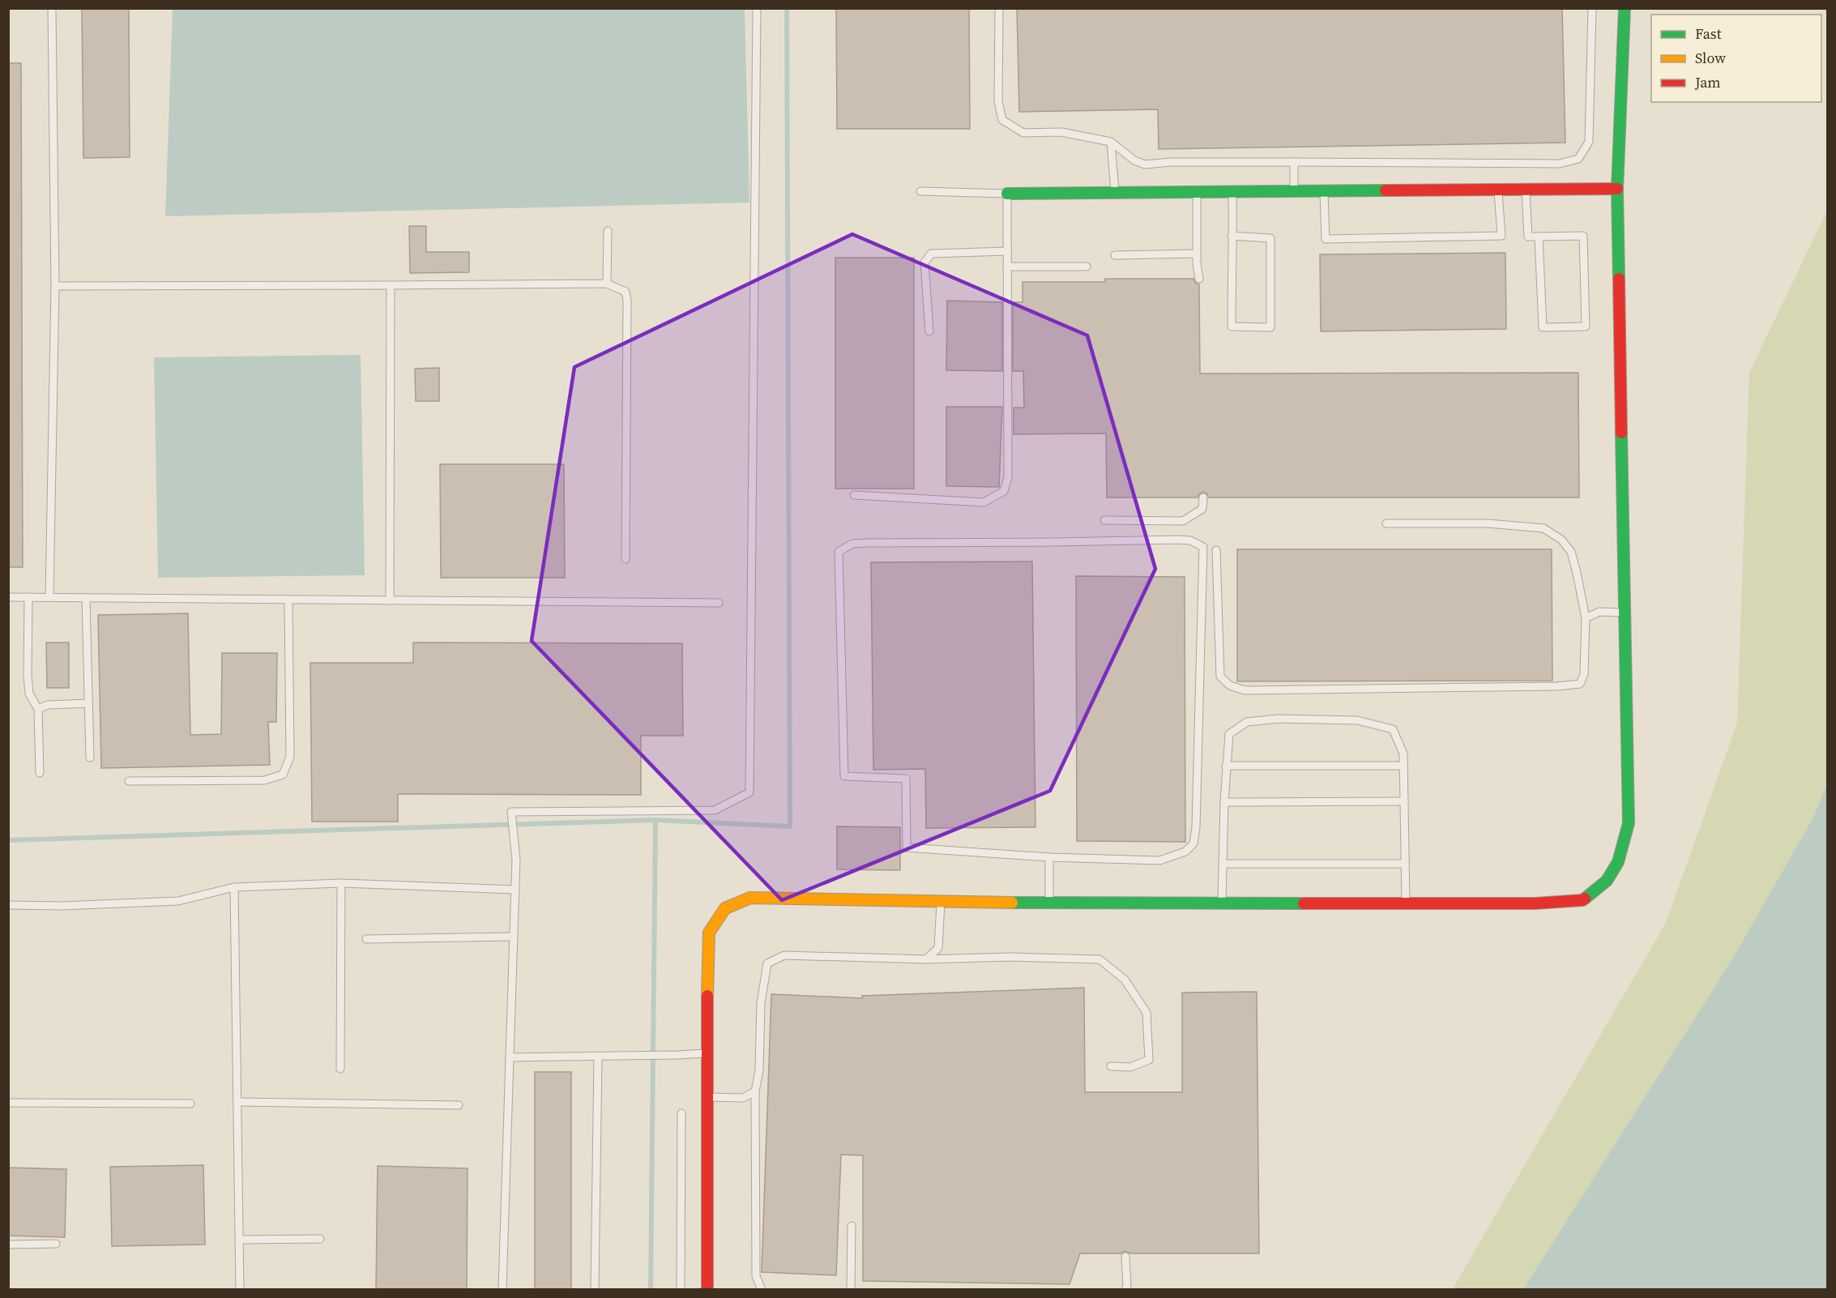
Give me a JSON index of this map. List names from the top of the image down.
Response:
{
  "legend": ["Fast", "Slow", "Jam"]
}
